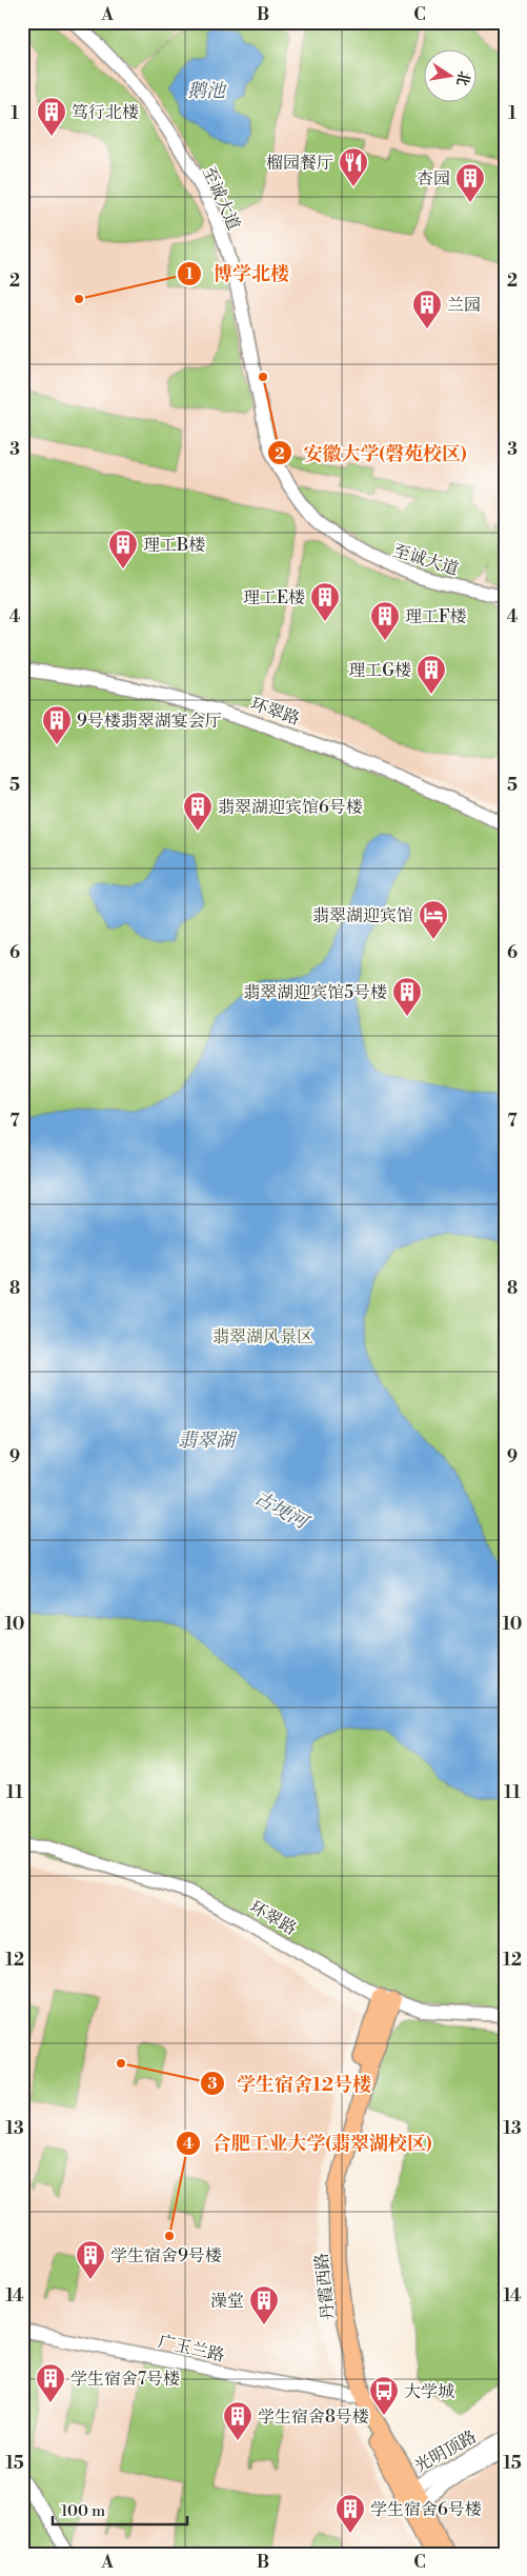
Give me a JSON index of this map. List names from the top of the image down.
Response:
{
  "streets": {
    "main road": ["丹霞西路"],
    "street": [
      "至诚大道",
      "环翠路",
      "广玉兰路",
      "光明顶路"
    ]
  },
  "crossings": [
    ["环翠路", "丹霞西路"],
    ["丹霞西路", "广玉兰路"],
    ["丹霞西路", "光明顶路"]
  ],
  "water": ["鹅池", "翡翠湖", "古埂河"],
  "parks": ["翡翠湖风景区"],
  "places": {
    "building": [
      "笃行北楼",
      "杏园",
      "兰园",
      "理工B楼",
      "理工E楼",
      "理工F楼",
      "理工G楼",
      "9号楼翡翠湖宴会厅",
      "翡翠湖迎宾馆6号楼",
      "翡翠湖迎宾馆5号楼",
      "学生宿舍9号楼",
      "澡堂",
      "学生宿舍7号楼",
      "学生宿舍8号楼",
      "学生宿舍6号楼"
    ],
    "restaurant": ["榴园餐厅"],
    "other": [
      "博学北楼",
      "安徽大学(磬苑校区)",
      "学生宿舍12号楼",
      "合肥工业大学(翡翠湖校区)"
    ],
    "hotel": ["翡翠湖迎宾馆"],
    "bus stop": ["大学城"]
  },
  "scale_bar": "100 m",
  "north": "right",
  "grid": {
    "columns": ["A", "B", "C"],
    "rows": [
      "1",
      "2",
      "3",
      "4",
      "5",
      "6",
      "7",
      "8",
      "9",
      "10",
      "11",
      "12",
      "13",
      "14",
      "15"
    ]
  }
}
